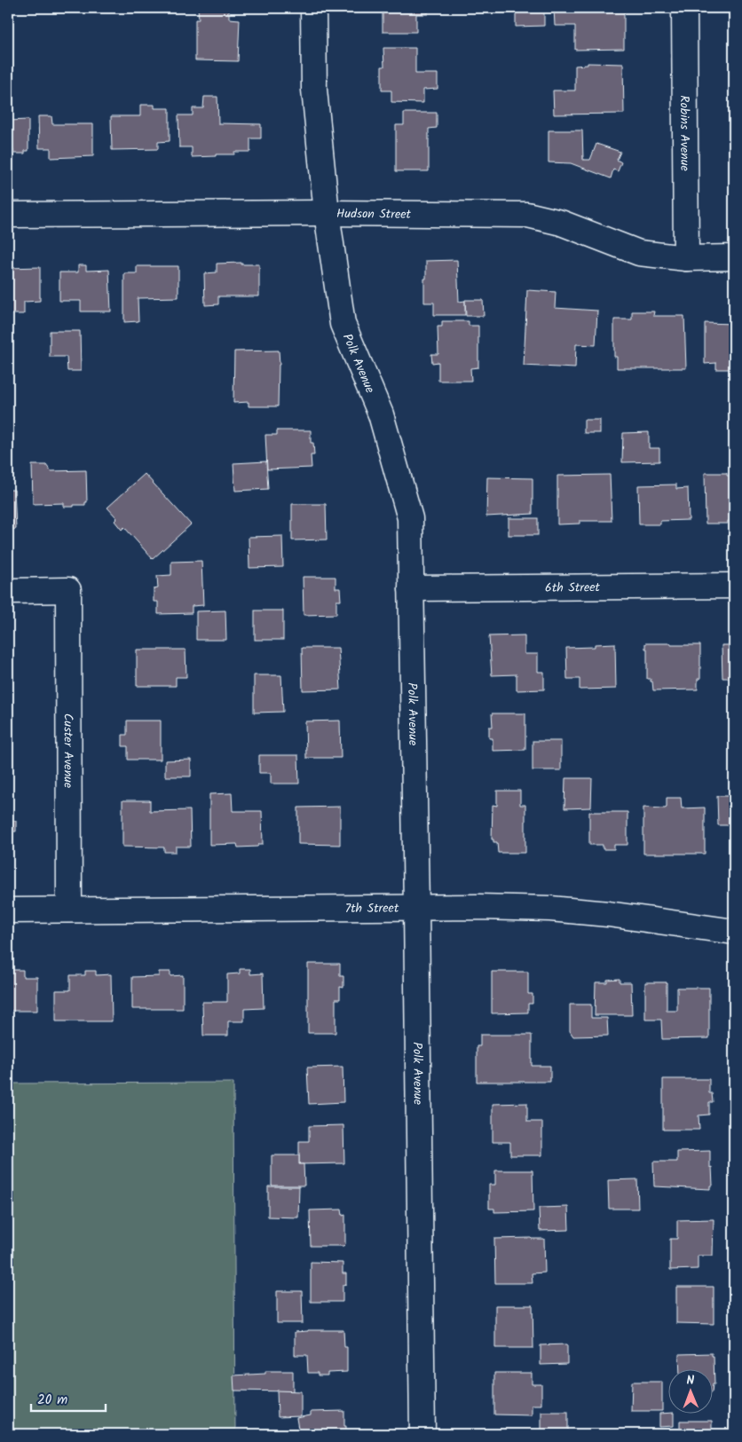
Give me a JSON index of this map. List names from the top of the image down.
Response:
{
  "streets": {
    "street": [
      "Robins Avenue",
      "Hudson Street",
      "Polk Avenue",
      "6th Street",
      "Custer Avenue",
      "7th Street"
    ]
  },
  "crossings": [
    ["Robins Avenue", "Hudson Street"],
    ["Hudson Street", "Polk Avenue"],
    ["Polk Avenue", "6th Street"],
    ["Polk Avenue", "7th Street"],
    ["Custer Avenue", "7th Street"]
  ],
  "scale_bar": "20 m",
  "north": "top"
}
